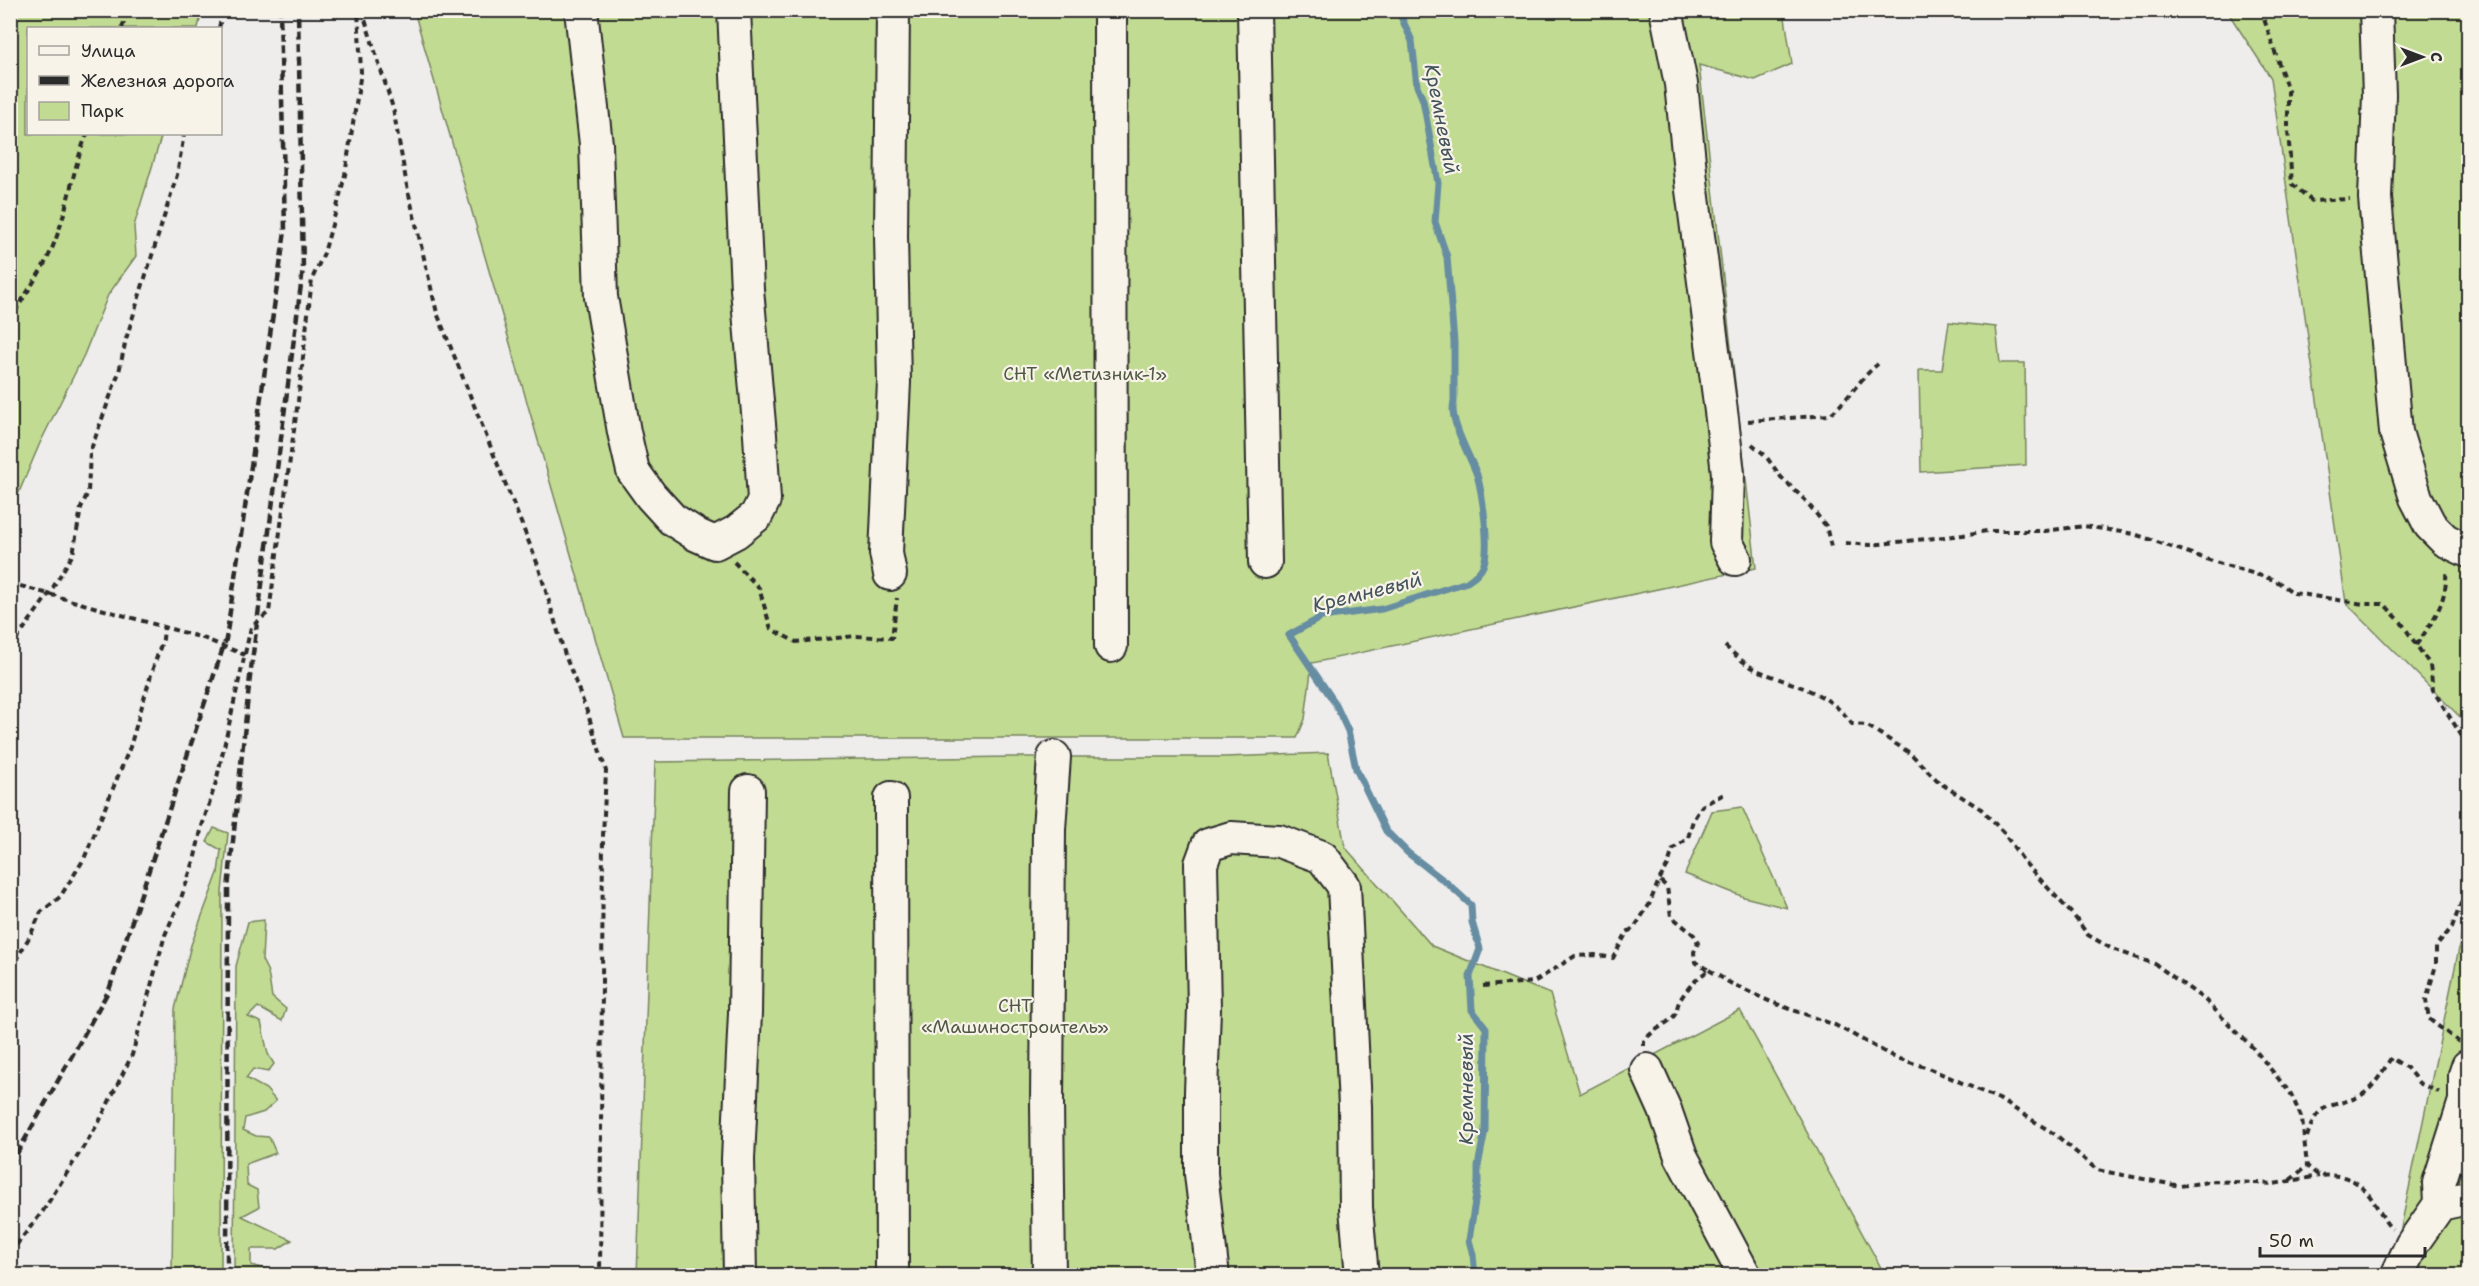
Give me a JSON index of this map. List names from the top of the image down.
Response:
{
  "water": ["Кремневый"],
  "parks": ["СНТ «Метизник-1»", "СНТ «Машиностроитель»"],
  "legend": ["Улица", "Железная дорога", "Парк"],
  "scale_bar": "50 m",
  "north": "right"
}
